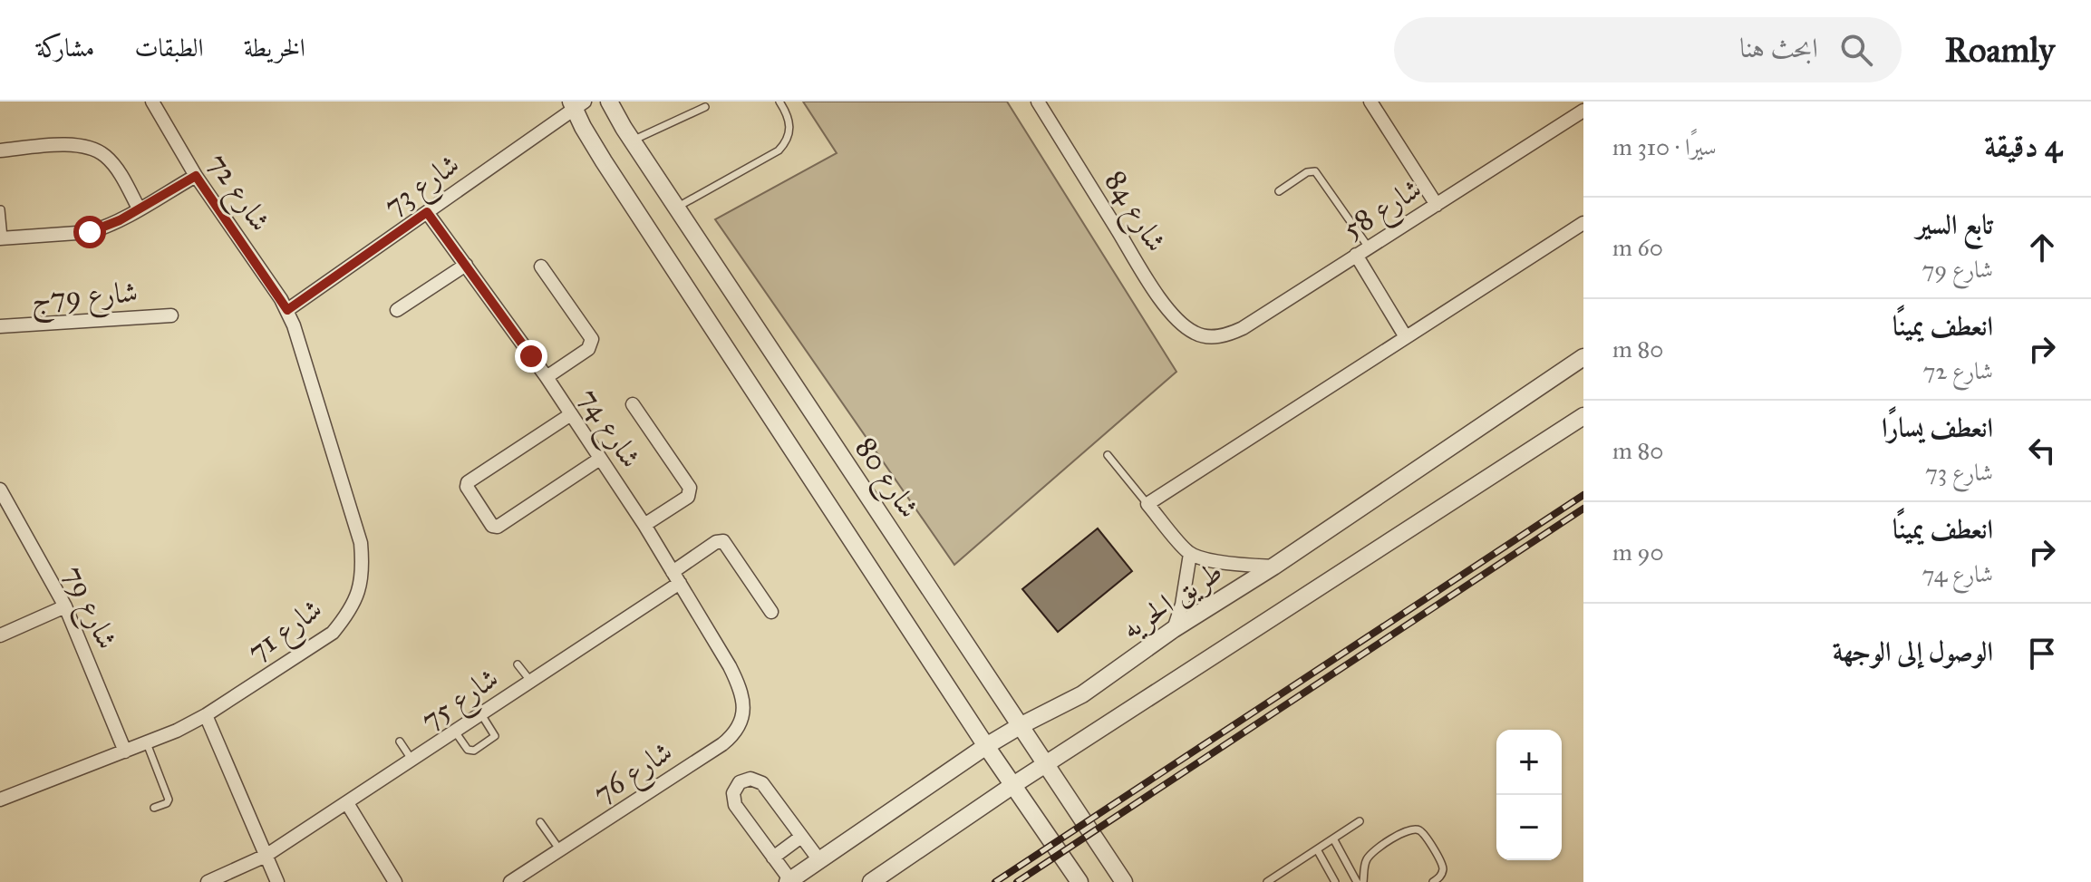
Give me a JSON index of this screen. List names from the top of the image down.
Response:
{
  "streets": {
    "street": [
      "شارع 73",
      "شارع 72",
      "شارع 58",
      "شارع 84",
      "شارع 79ج",
      "شارع 74",
      "شارع 80",
      "طريق الحريه",
      "شارع 79",
      "شارع 71",
      "شارع 75",
      "شارع 76"
    ]
  },
  "crossings": [
    ["شارع 73", "شارع 72"],
    ["شارع 73", "شارع 74"],
    ["شارع 73", "شارع 71"],
    ["شارع 72", "شارع 71"],
    ["شارع 58", "شارع 84"],
    ["شارع 74", "شارع 75"],
    ["شارع 74", "شارع 76"],
    ["شارع 80", "طريق الحريه"],
    ["شارع 79", "شارع 71"]
  ],
  "page": {
    "header": "Roamly",
    "search": "ابحث هنا",
    "nav": ["الخريطة", "الطبقات", "مشاركة"],
    "heading": ["4 دقيقة", "سيرًا · 310 m"],
    "list": [
      ["تابع السير", "شارع 79", "60 m"],
      ["انعطف يمينًا", "شارع 72", "80 m"],
      ["انعطف يسارًا", "شارع 73", "80 m"],
      ["انعطف يمينًا", "شارع 74", "90 m"],
      "الوصول إلى الوجهة"
    ],
    "map_buttons": ["+", "−"]
  }
}
